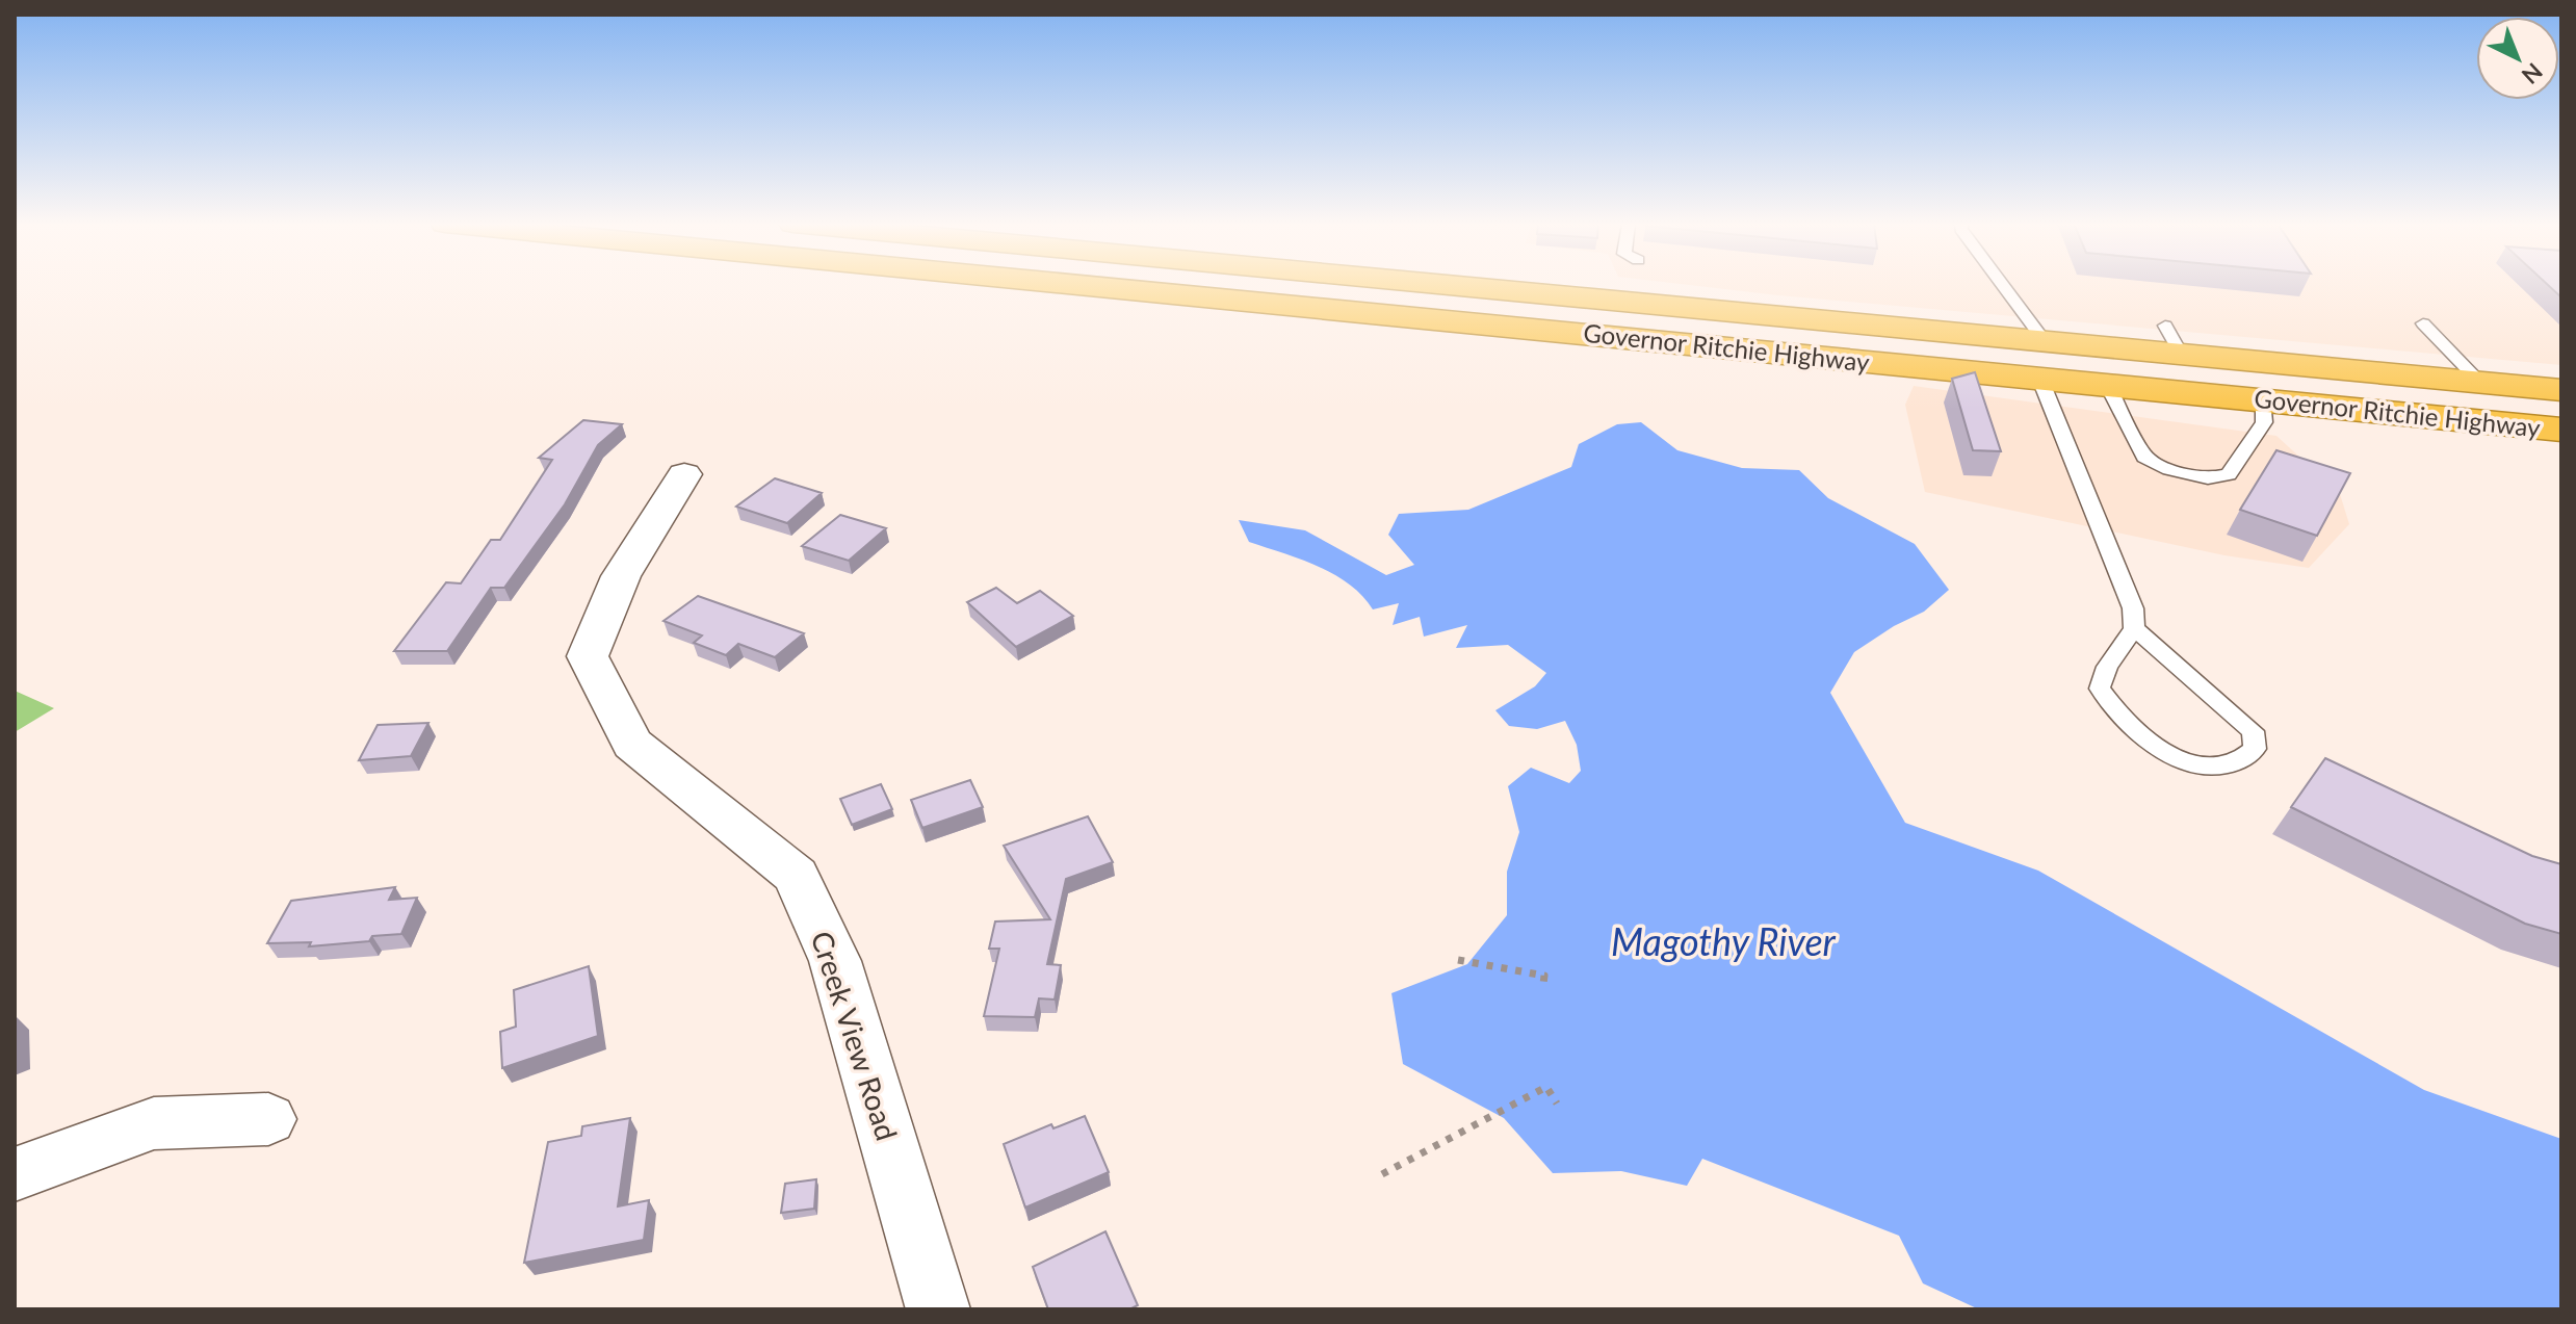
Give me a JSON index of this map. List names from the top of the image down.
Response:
{
  "streets": {
    "highway": ["Governor Ritchie Highway"],
    "street": ["Creek View Road"]
  },
  "water": ["Magothy River"],
  "north": "bottom right"
}
